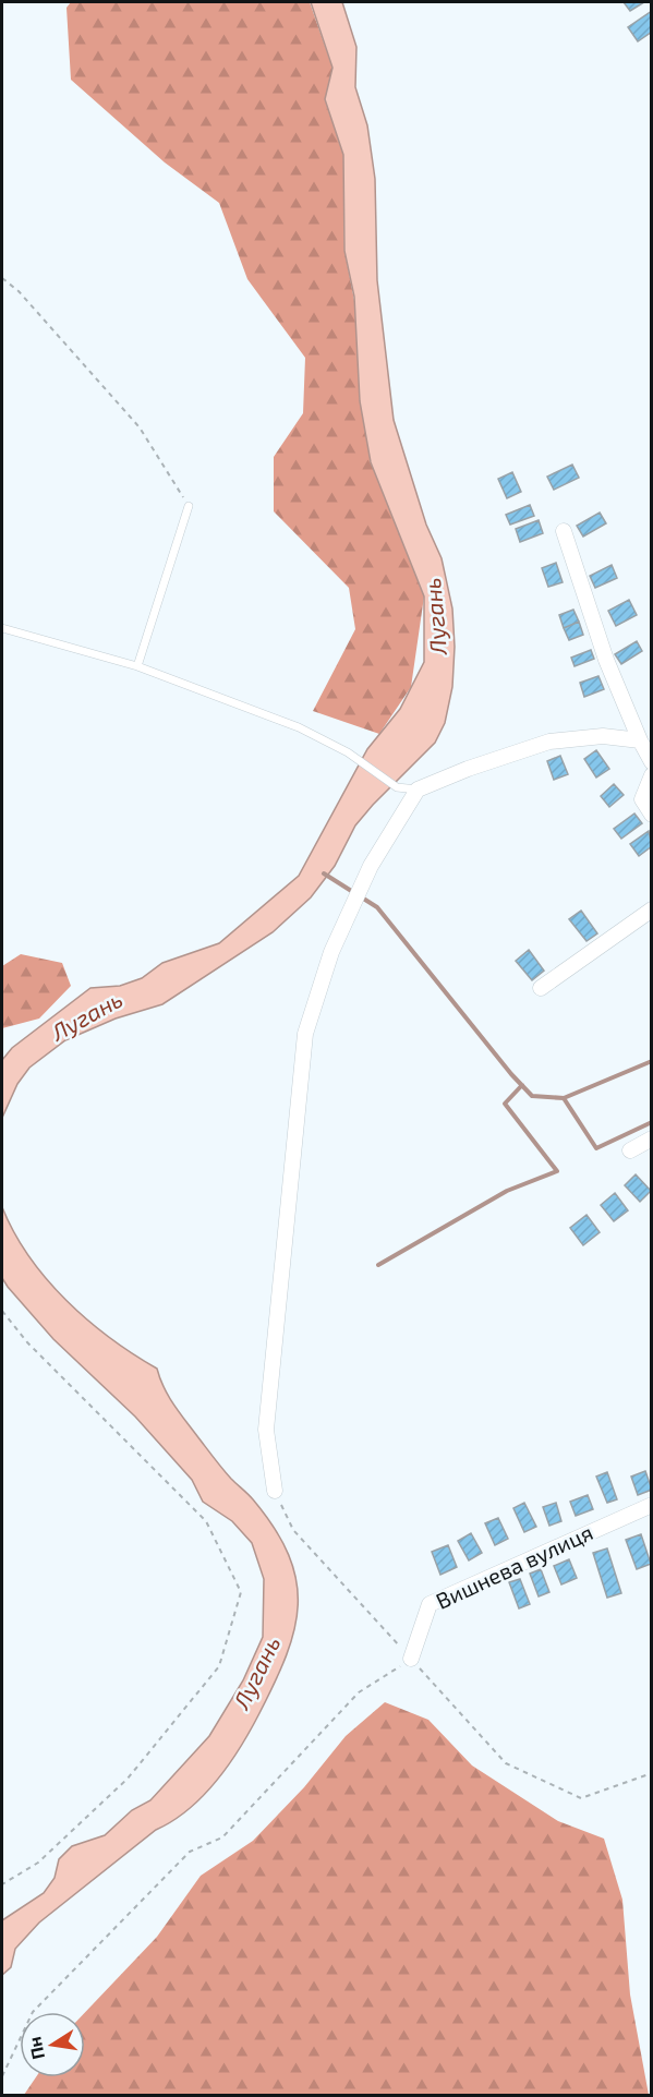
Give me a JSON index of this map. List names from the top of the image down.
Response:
{
  "streets": {
    "street": ["Вишнева вулиця"]
  },
  "water": ["Лугань"],
  "north": "left"
}
